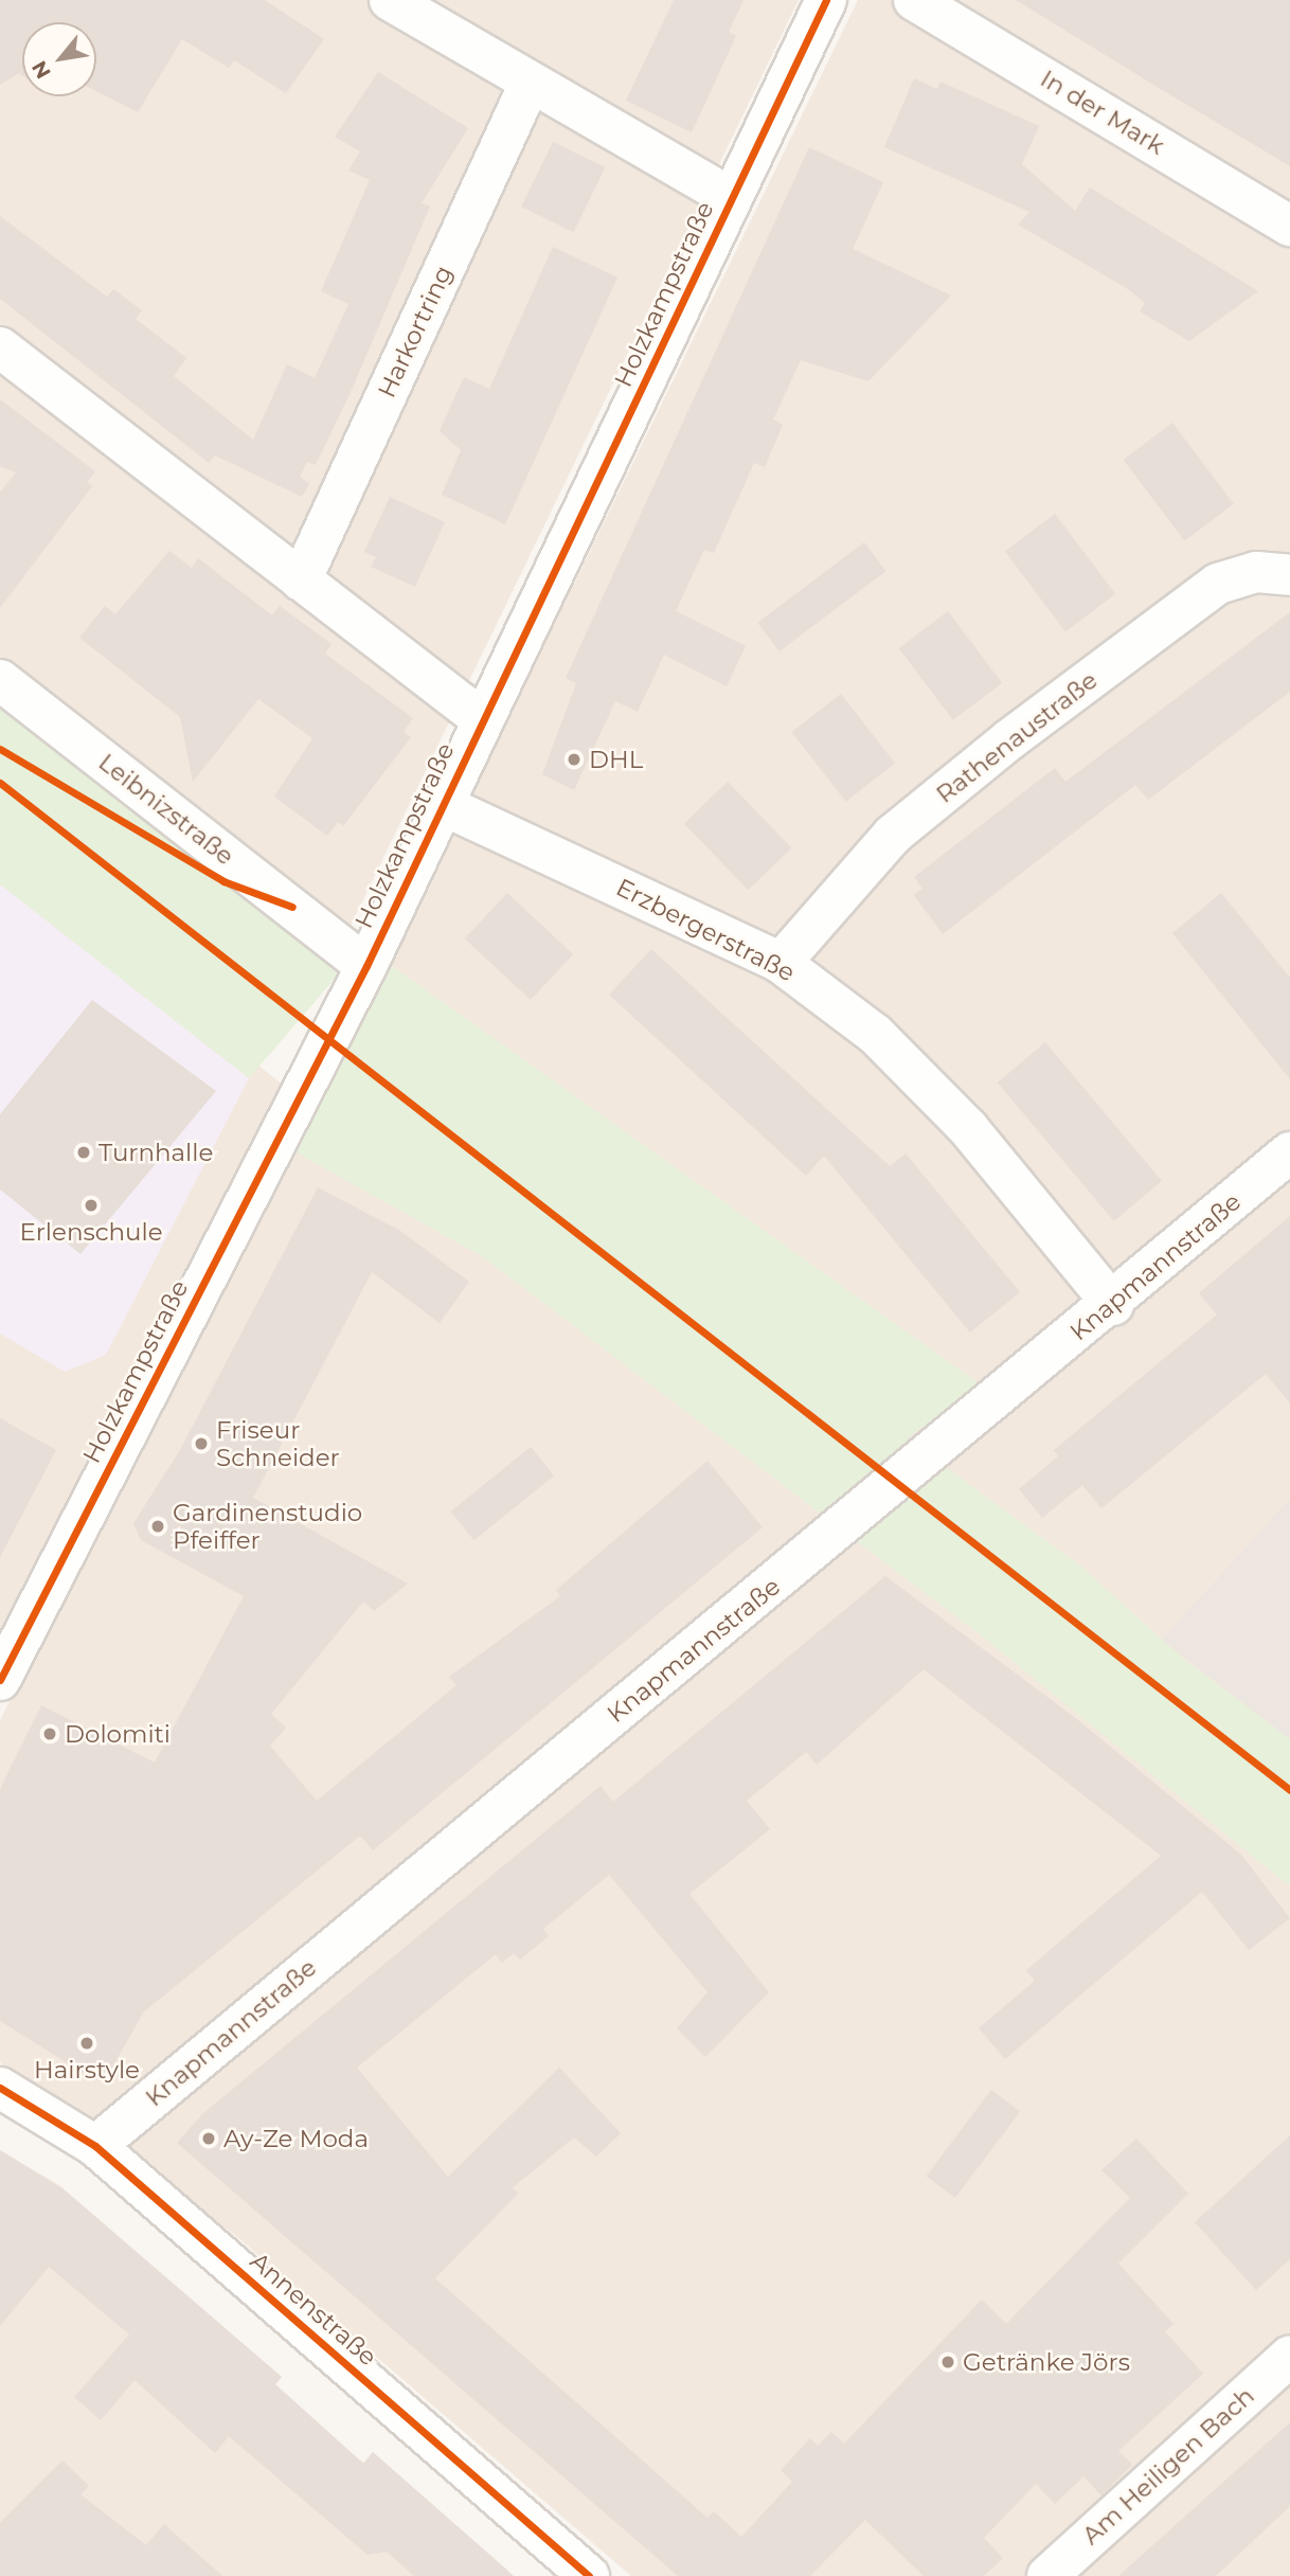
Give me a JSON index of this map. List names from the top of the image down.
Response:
{
  "streets": {
    "street": [
      "In der Mark",
      "Holzkampstraße",
      "Harkortring",
      "Rathenaustraße",
      "Leibnizstraße",
      "Erzbergerstraße",
      "Knapmannstraße",
      "Annenstraße",
      "Am Heiligen Bach"
    ]
  },
  "crossings": [
    ["Holzkampstraße", "Leibnizstraße"],
    ["Holzkampstraße", "Erzbergerstraße"],
    ["Rathenaustraße", "Erzbergerstraße"],
    ["Erzbergerstraße", "Knapmannstraße"],
    ["Knapmannstraße", "Annenstraße"]
  ],
  "places": [
    "DHL",
    "Turnhalle",
    "Erlenschule",
    "Friseur Schneider",
    "Gardinenstudio Pfeiffer",
    "Dolomiti",
    "Hairstyle",
    "Ay-Ze Moda",
    "Getränke Jörs"
  ],
  "north": "bottom left"
}
